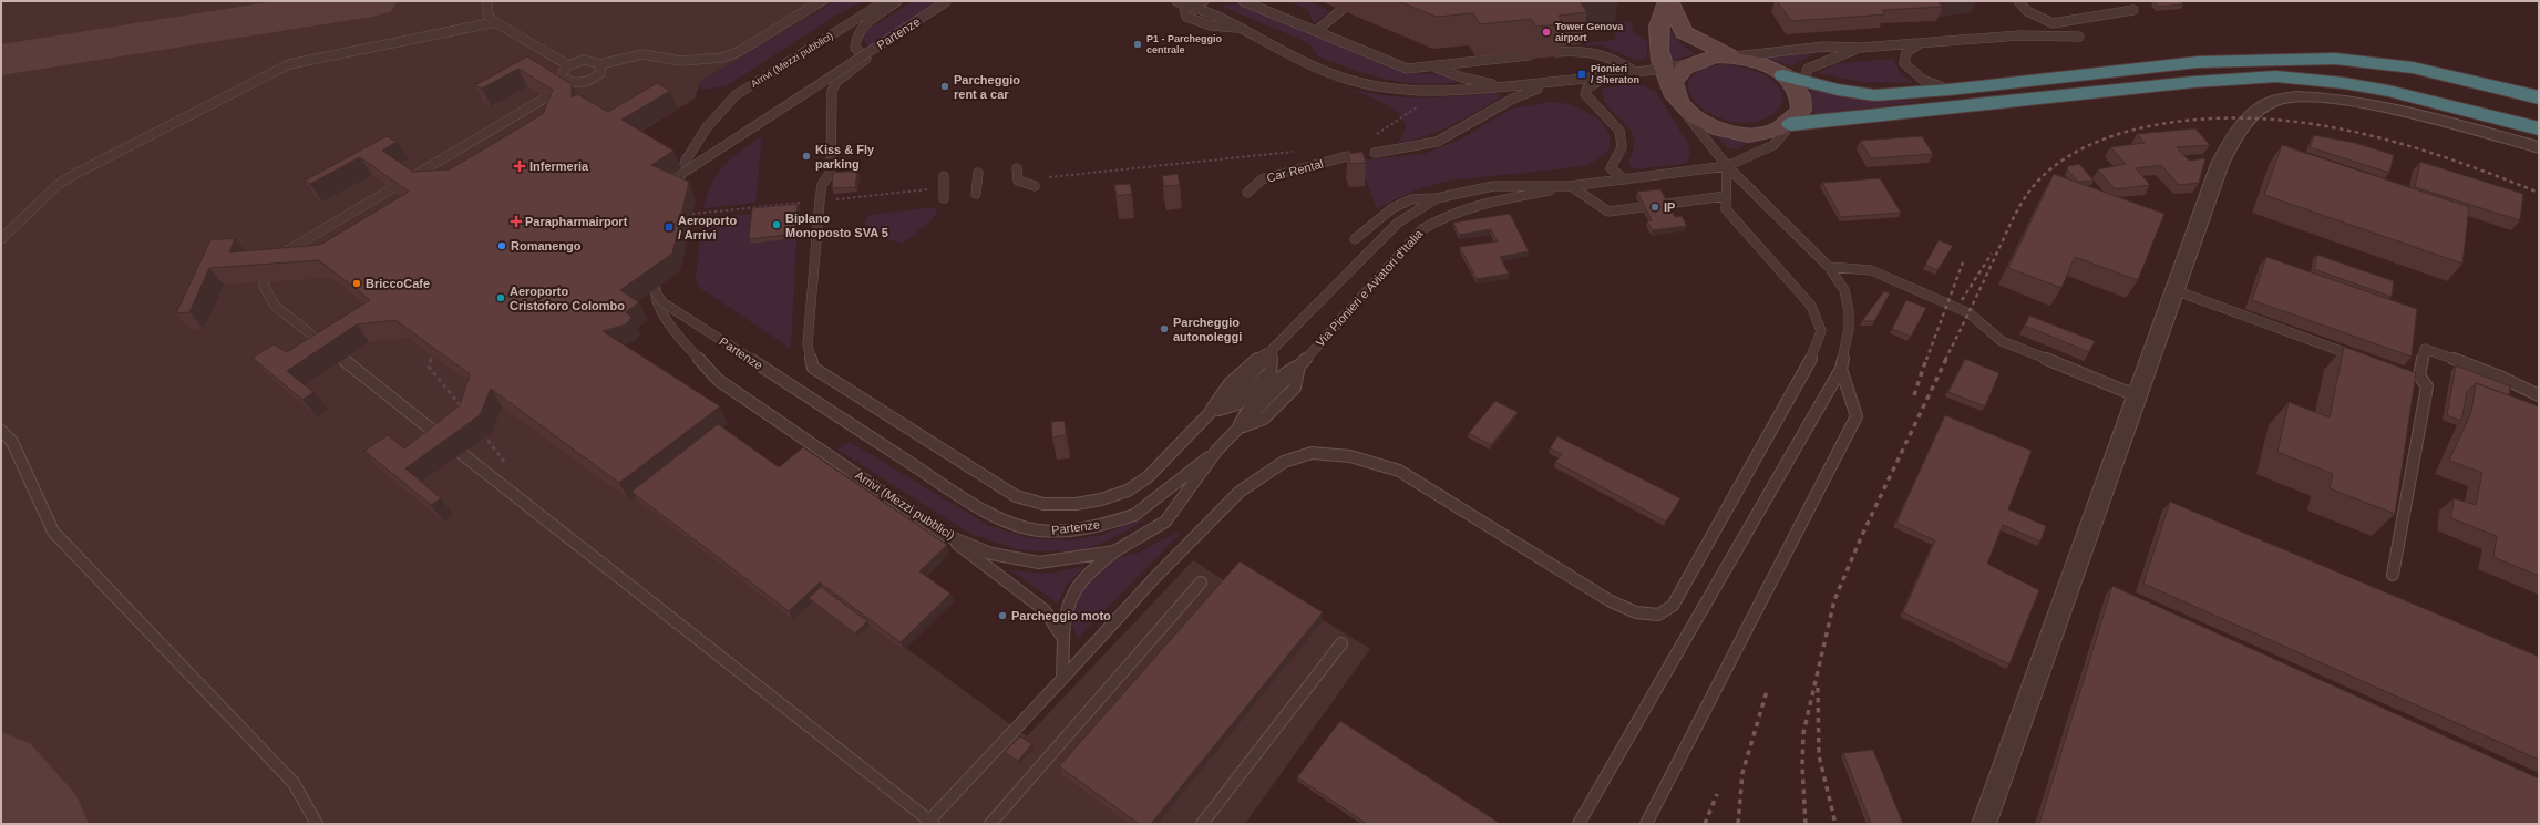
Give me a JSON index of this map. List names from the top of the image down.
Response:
{
  "streets": {
    "lane": [
      "Partenze",
      "Arrivi (Mezzi pubblici)",
      "Car Rental",
      "Via Pionieri e Aviatori d'Italia"
    ]
  },
  "crossings": [
    ["Partenze", "Arrivi (Mezzi pubblici)"]
  ],
  "places": {
    "other": [
      "Tower Genova airport",
      "P1 - Parcheggio centrale",
      "Parcheggio rent a car",
      "Kiss & Fly parking",
      "IP",
      "Biplano Monoposto SVA 5",
      "Romanengo",
      "BriccoCafe",
      "Aeroporto Cristoforo Colombo",
      "Parcheggio autonoleggi",
      "Parcheggio moto"
    ],
    "transit": ["Pionieri / Sheraton", "Aeroporto / Arrivi"],
    "health": ["Infermeria", "Parapharmairport"]
  }
}
